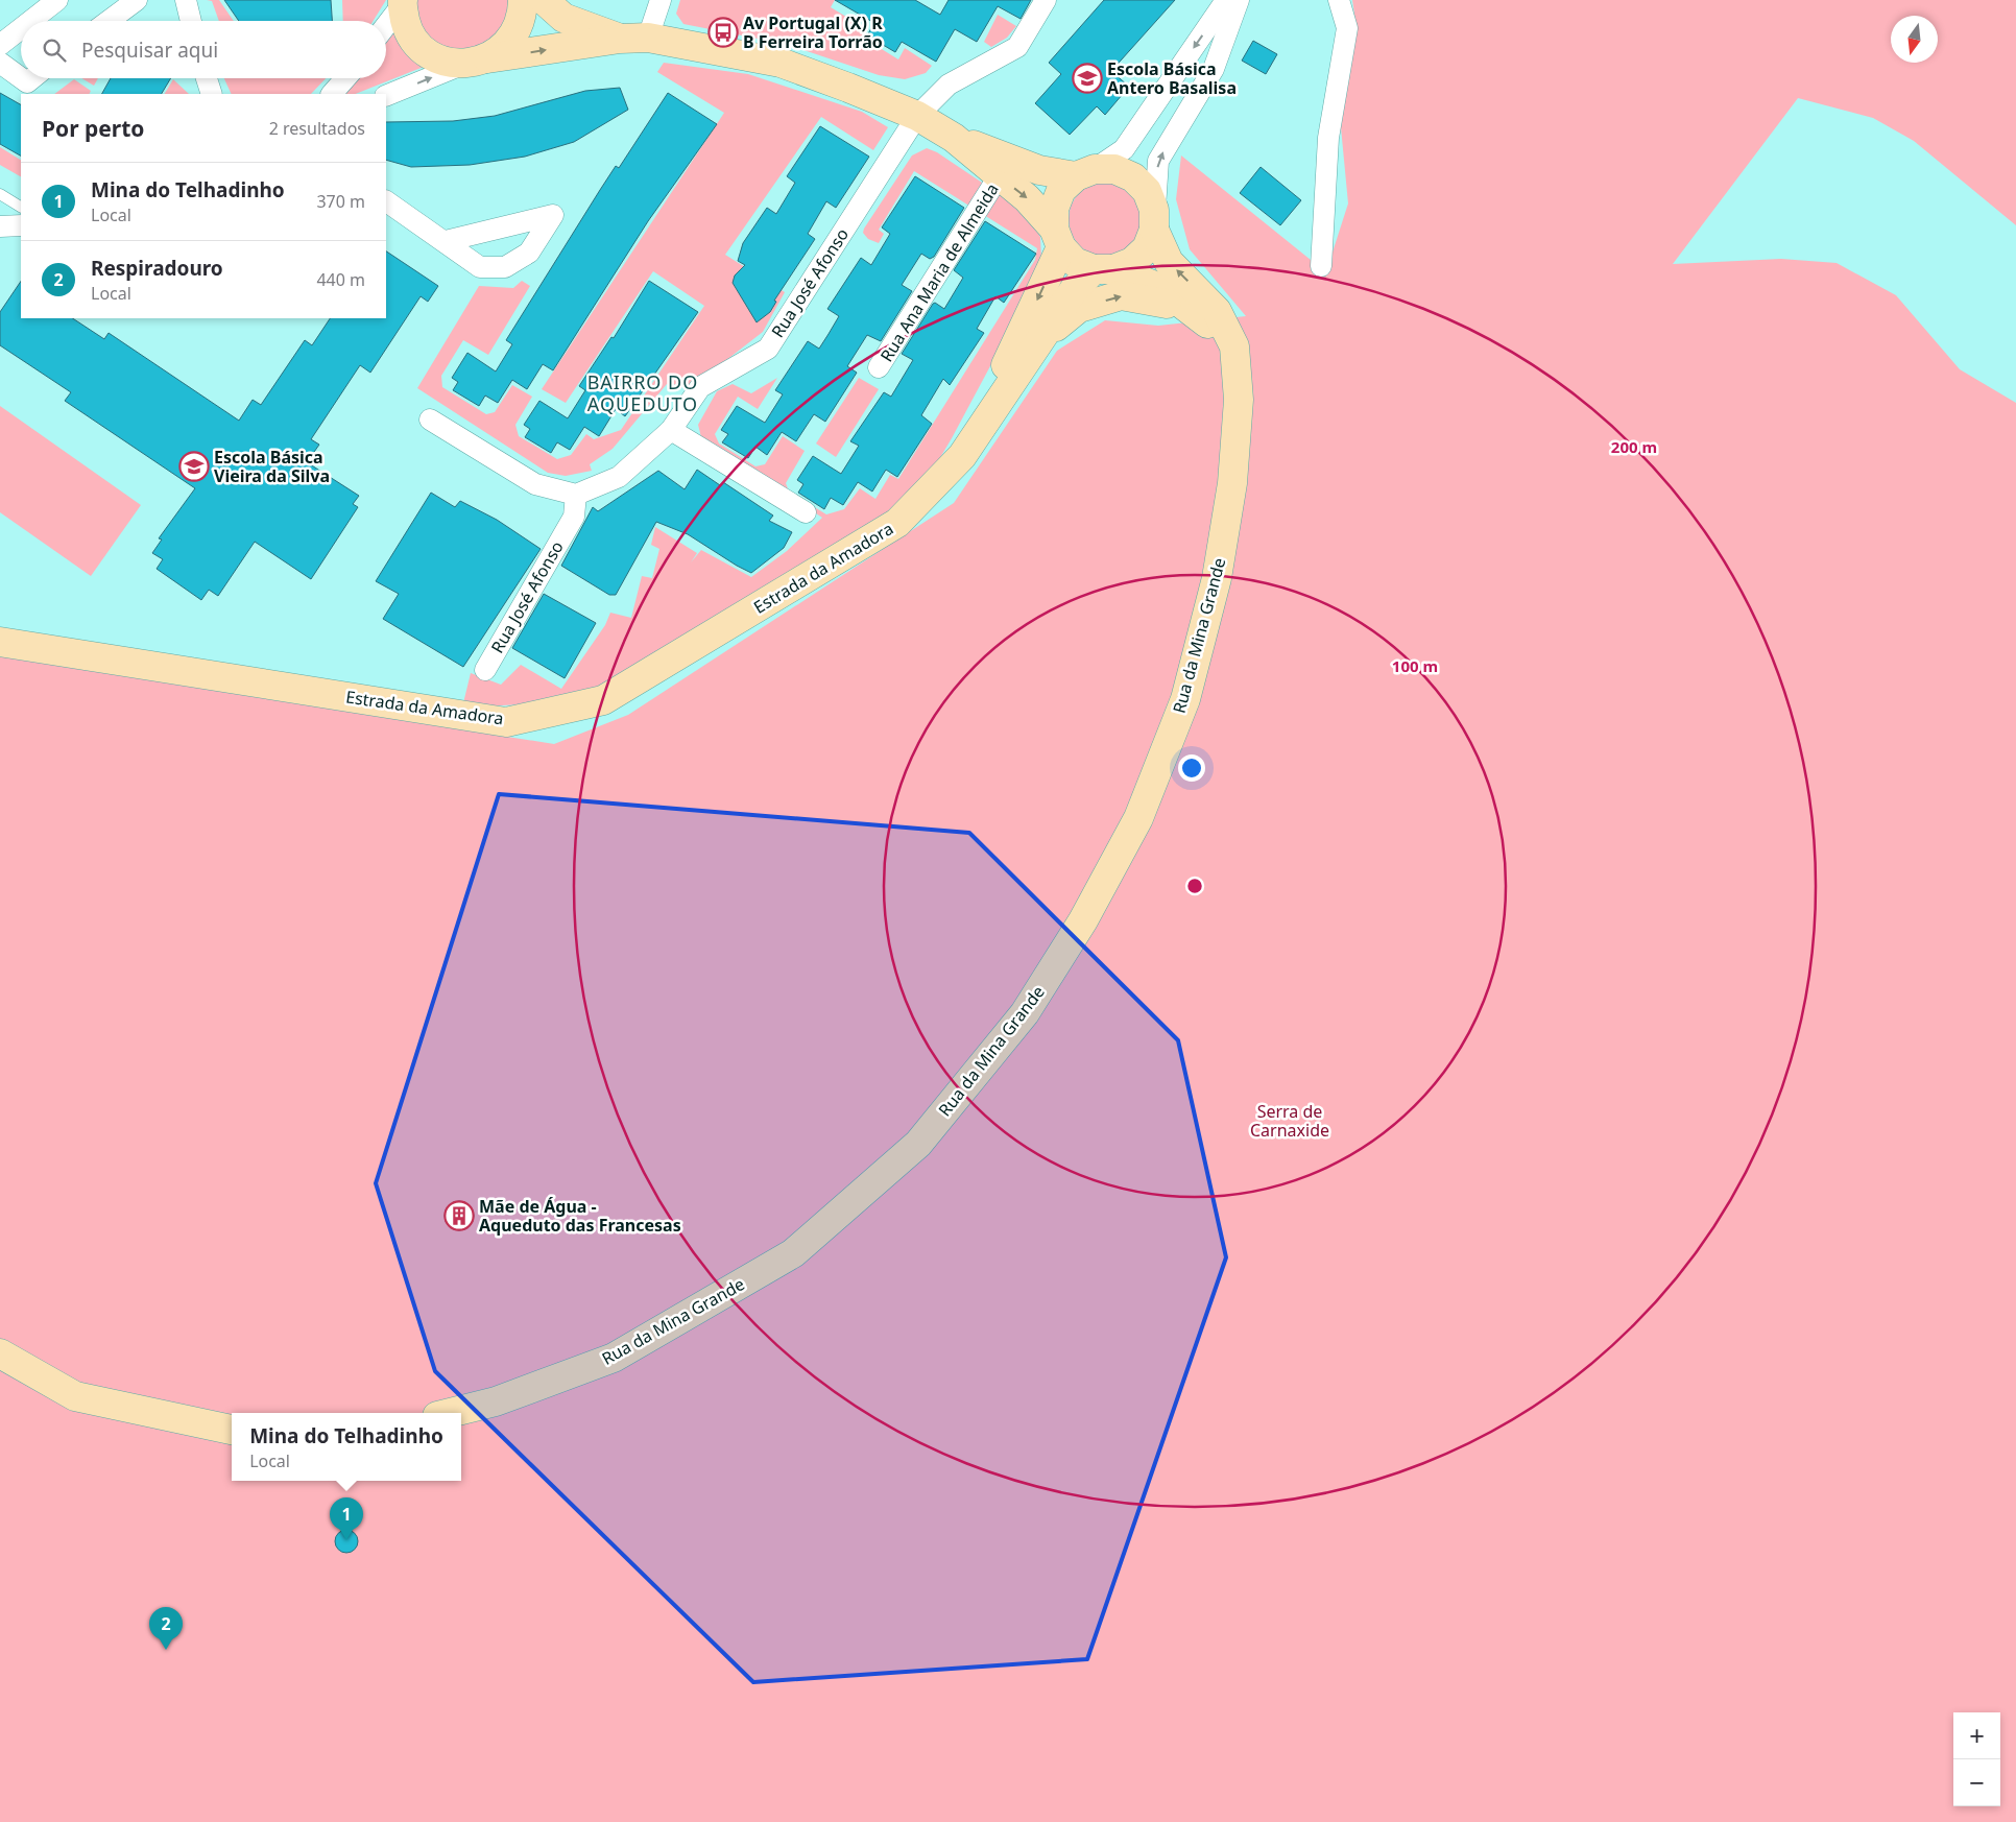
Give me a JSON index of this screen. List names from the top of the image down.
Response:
{
  "streets": {
    "street": [
      "Rua Ana Maria de Almeida",
      "Rua José Afonso",
      "Estrada da Amadora",
      "Rua da Mina Grande"
    ]
  },
  "crossings": [
    ["Estrada da Amadora", "Rua da Mina Grande"]
  ],
  "districts": ["BAIRRO DO AQUEDUTO"],
  "parks": ["Serra de Carnaxide"],
  "places": {
    "bus stop": ["Av Portugal (X) R B Ferreira Torrão"],
    "school or university": ["Escola Básica Antero Basalisa", "Escola Básica Vieira da Silva"],
    "building": ["Mãe de Água - Aqueduto das Francesas"]
  },
  "north": "bottom",
  "page": {
    "search": "Pesquisar aqui",
    "heading": ["Por perto", "2 resultados"],
    "list": [
      {
        "mark": "1",
        "name": "Mina do Telhadinho",
        "note": "Local",
        "value": "370 m"
      },
      {
        "mark": "2",
        "name": "Respiradouro",
        "note": "Local",
        "value": "440 m"
      }
    ],
    "popup": ["Mina do Telhadinho", "Local"],
    "pins": ["1", "2"],
    "map_buttons": ["+", "−"]
  },
  "rings": ["200 m", "100 m"]
}
